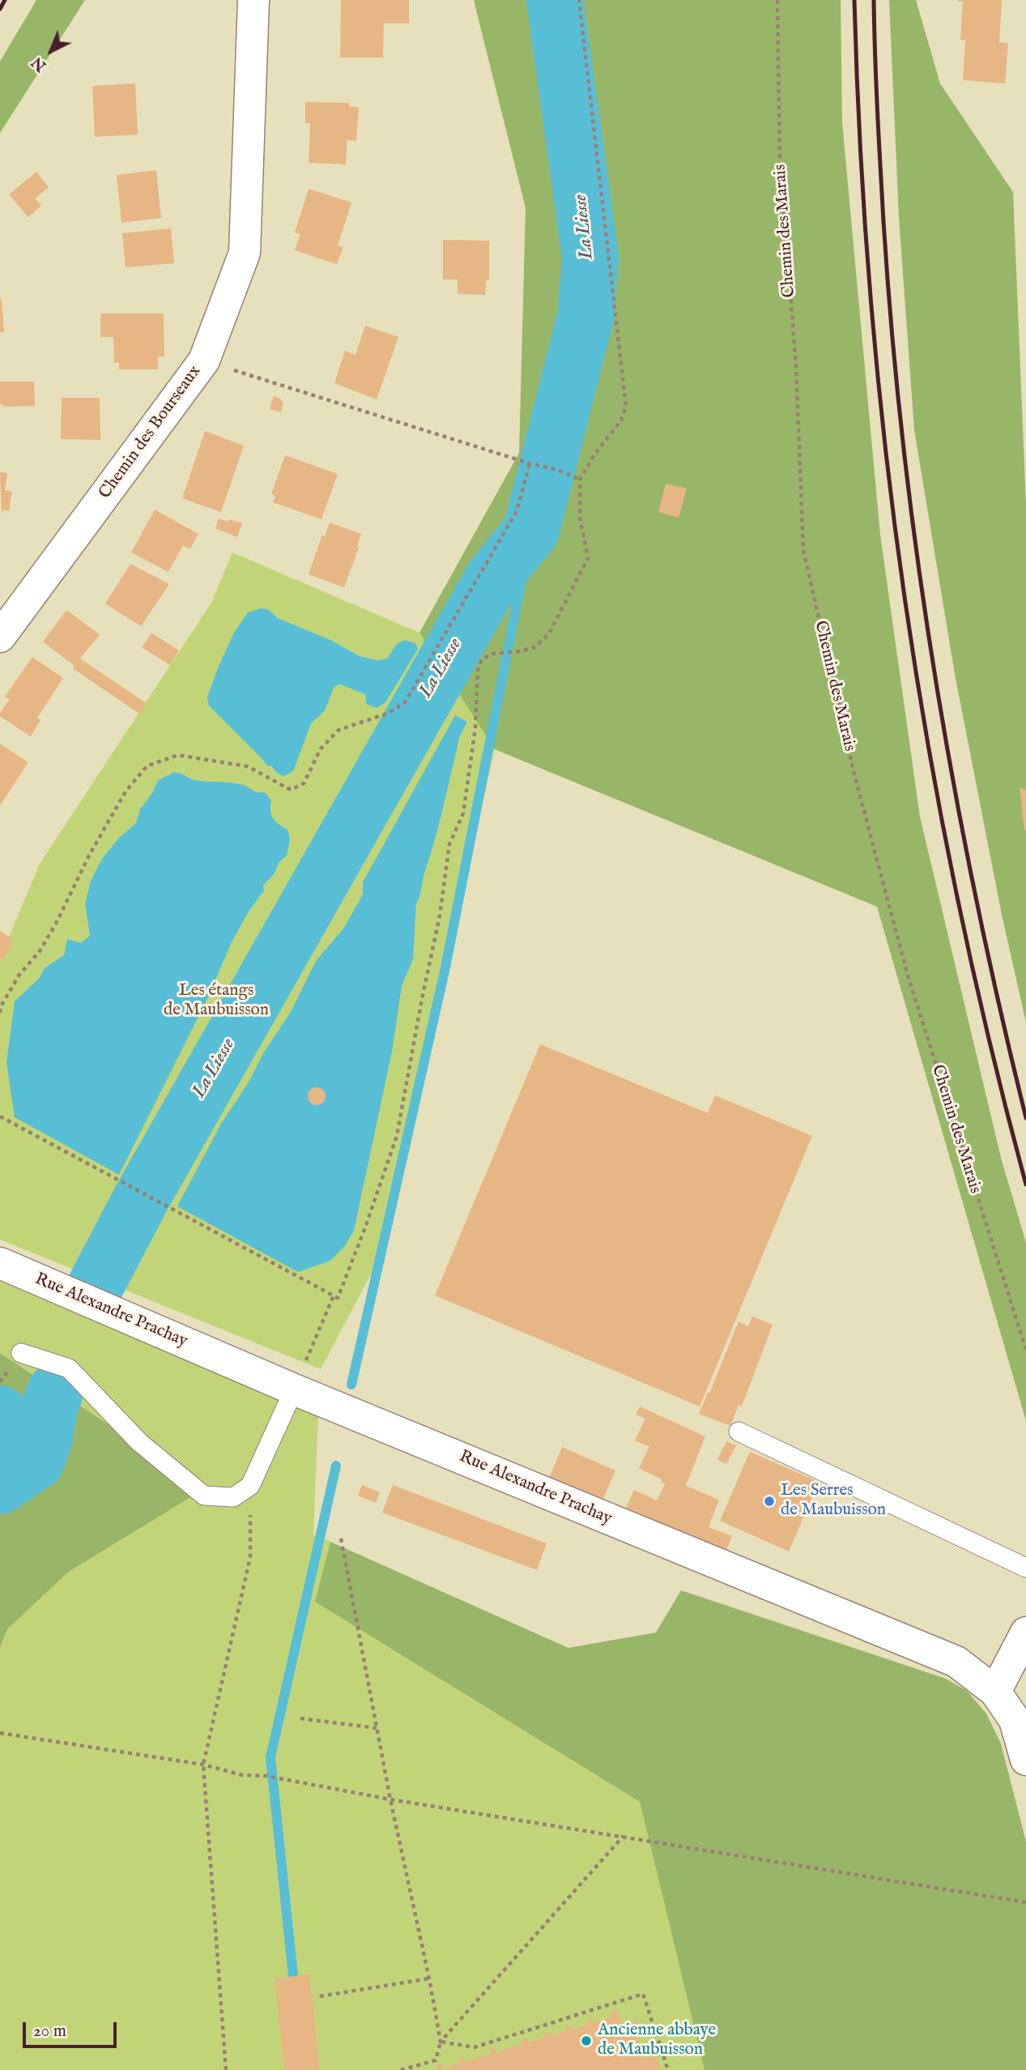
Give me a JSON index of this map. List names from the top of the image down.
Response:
{
  "streets": {
    "street": ["Chemin des Bourseaux", "Rue Alexandre Prachay"],
    "path": ["Chemin des Marais"]
  },
  "water": ["La Liesse"],
  "parks": ["Les étangs de Maubuisson"],
  "places": ["Les Serres de Maubuisson", "Ancienne abbaye de Maubuisson"],
  "scale_bar": "20 m",
  "north": "bottom left"
}
